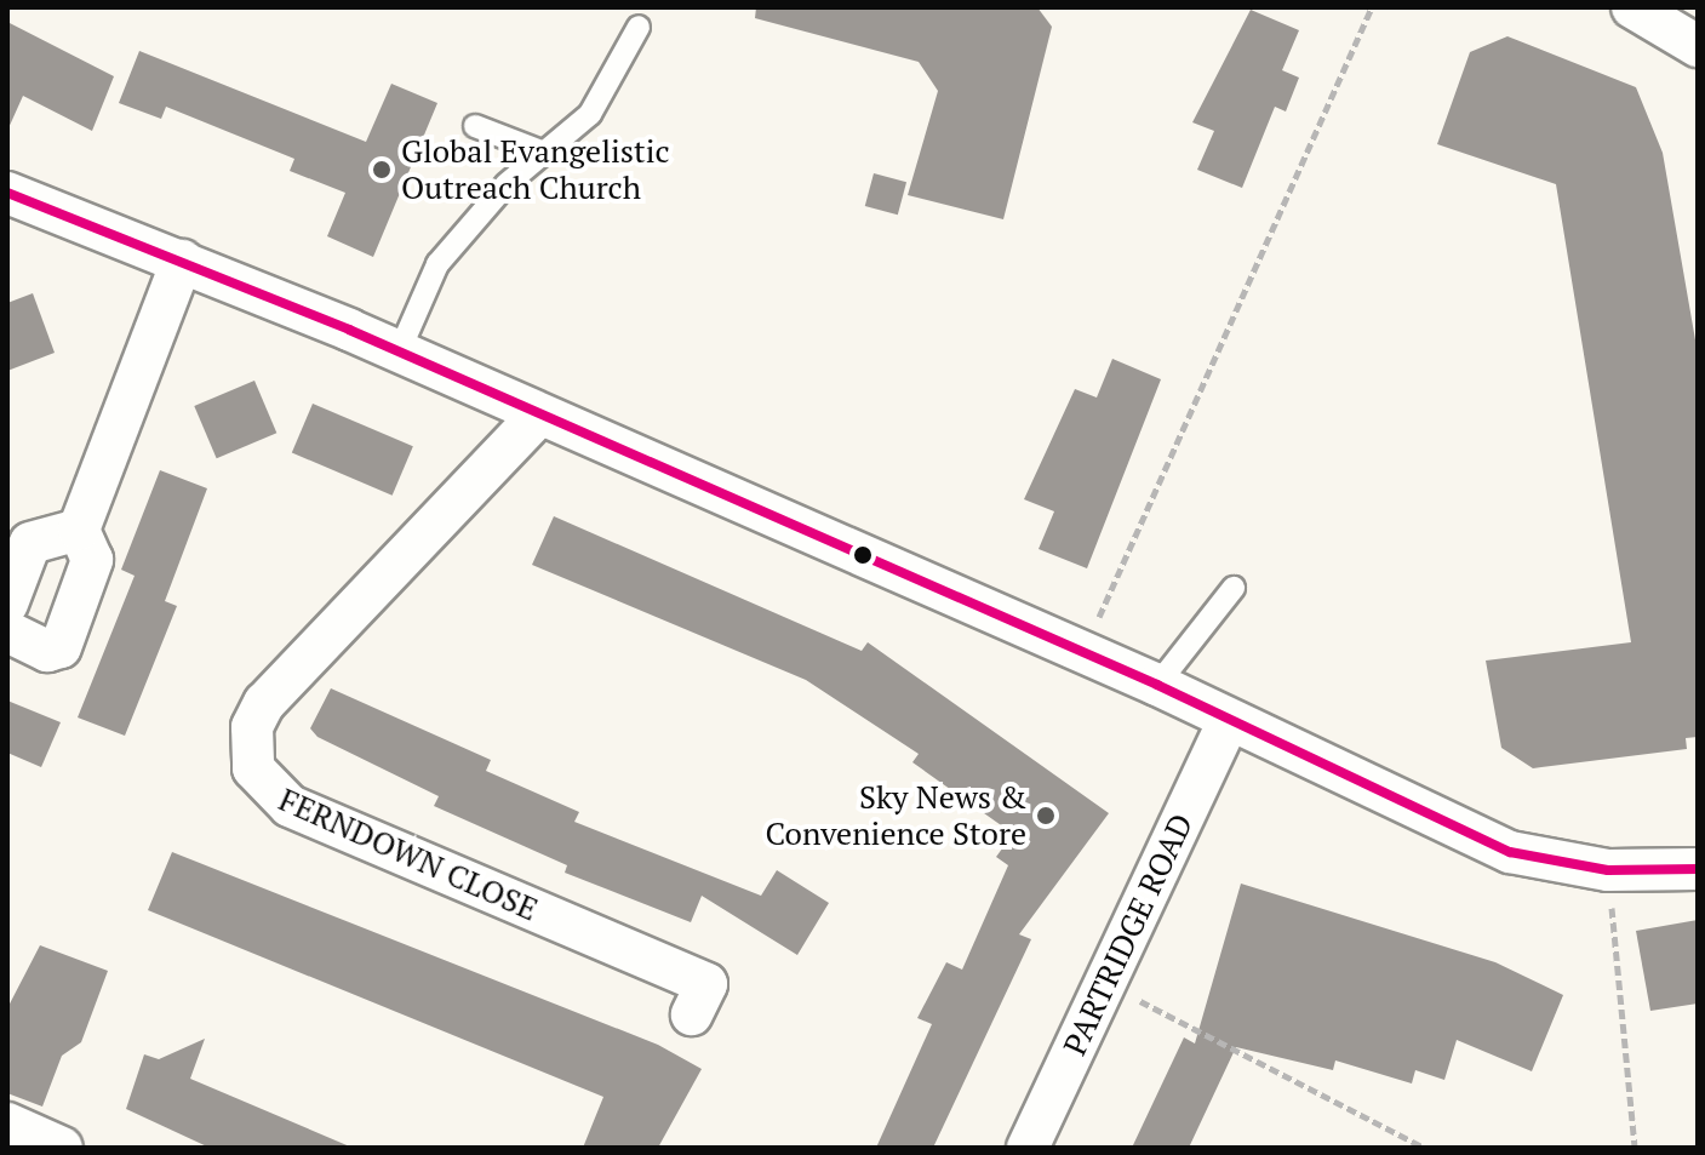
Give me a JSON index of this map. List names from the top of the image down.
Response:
{
  "streets": {
    "street": ["FERNDOWN CLOSE", "PARTRIDGE ROAD"]
  },
  "places": ["Global Evangelistic Outreach Church", "Sky News & Convenience Store"]
}
